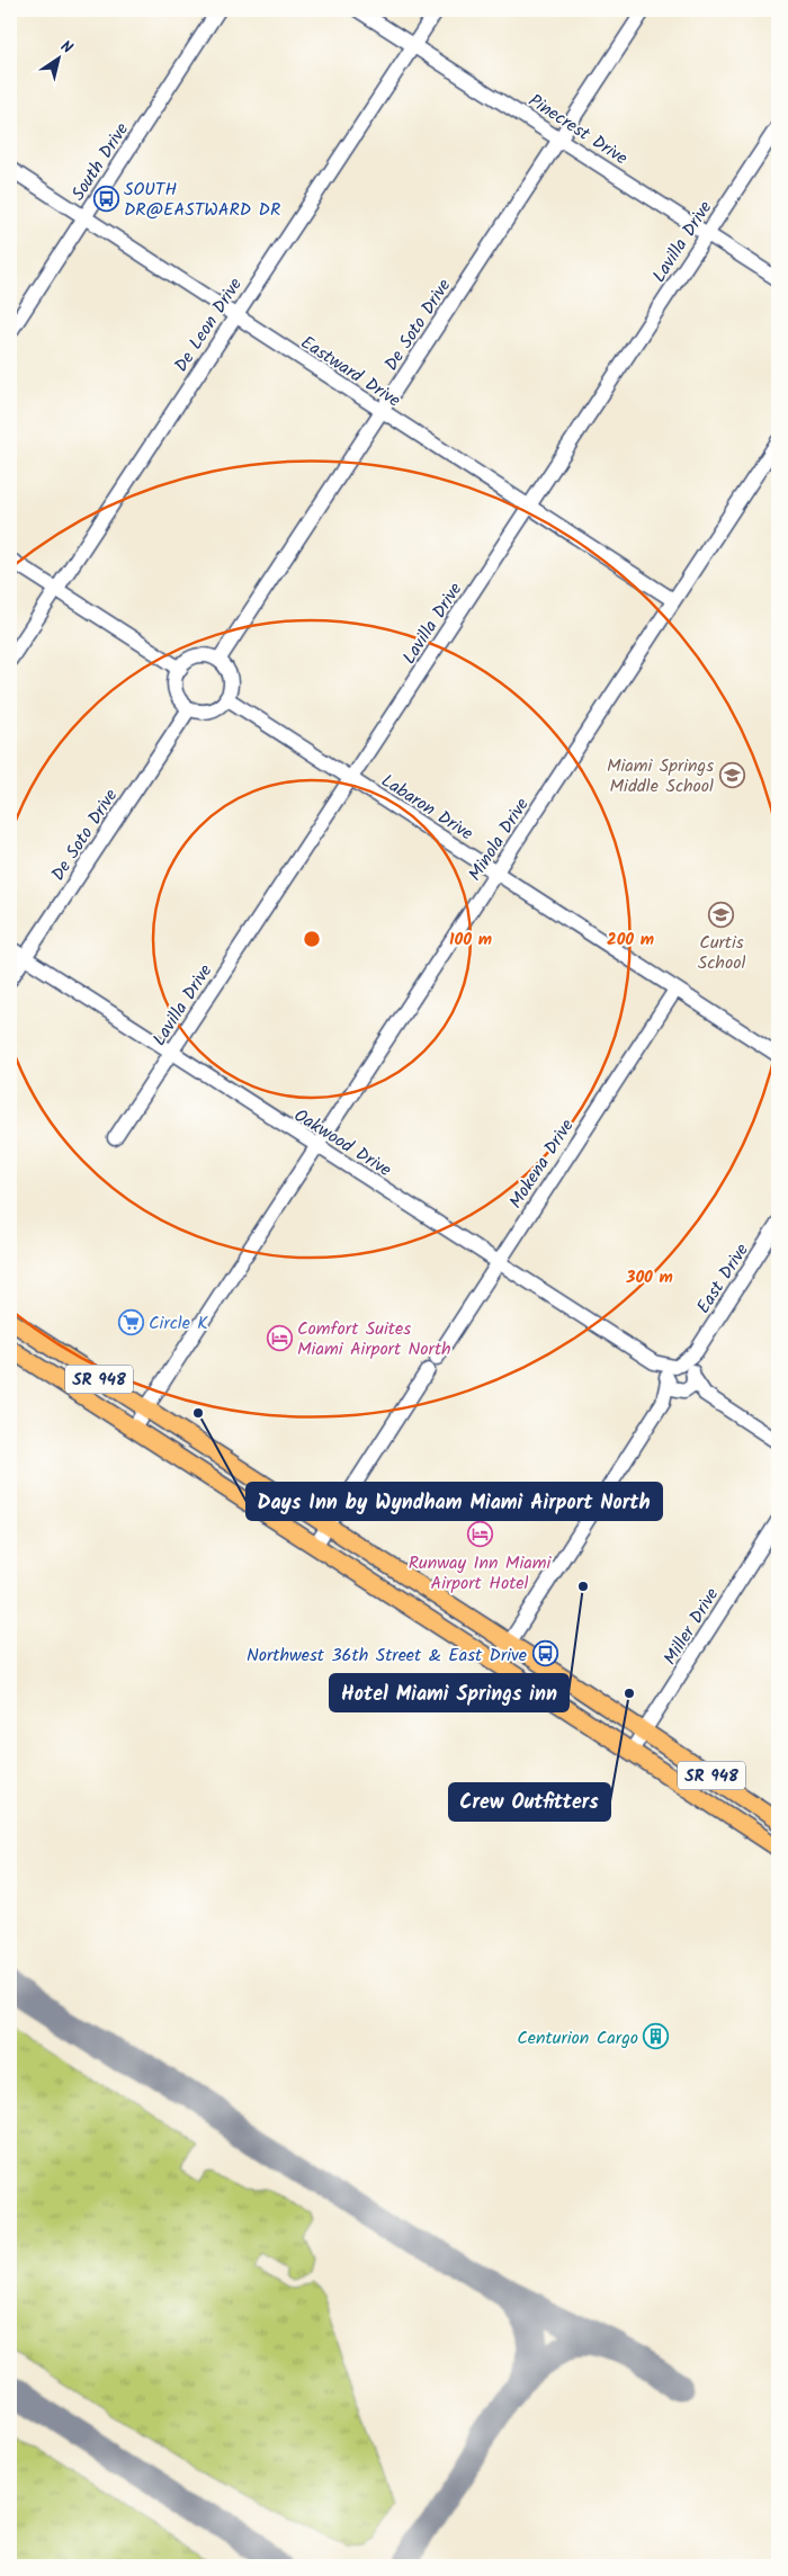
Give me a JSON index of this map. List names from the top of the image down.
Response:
{
  "streets": {
    "main road": ["SR 948"],
    "street": [
      "Pinecrest Drive",
      "South Drive",
      "Lavilla Drive",
      "De Leon Drive",
      "De Soto Drive",
      "Eastward Drive",
      "Labaron Drive",
      "Minola Drive",
      "Oakwood Drive",
      "Mokena Drive",
      "East Drive",
      "Miller Drive"
    ]
  },
  "crossings": [
    ["Pinecrest Drive", "Lavilla Drive"],
    ["Pinecrest Drive", "De Leon Drive"],
    ["Pinecrest Drive", "De Soto Drive"],
    ["South Drive", "Eastward Drive"],
    ["Lavilla Drive", "Eastward Drive"],
    ["Lavilla Drive", "Labaron Drive"],
    ["Lavilla Drive", "Oakwood Drive"],
    ["De Leon Drive", "Eastward Drive"],
    ["De Soto Drive", "Eastward Drive"],
    ["De Soto Drive", "Labaron Drive"],
    ["De Soto Drive", "Oakwood Drive"],
    ["Eastward Drive", "Minola Drive"],
    ["Labaron Drive", "Minola Drive"],
    ["Labaron Drive", "Mokena Drive"],
    ["Minola Drive", "Oakwood Drive"],
    ["Minola Drive", "SR 948"],
    ["Oakwood Drive", "Mokena Drive"],
    ["Oakwood Drive", "East Drive"],
    ["SR 948", "Miller Drive"]
  ],
  "places": {
    "bus stop": ["SOUTH DR@EASTWARD DR", "Northwest 36th Street & East Drive"],
    "school or university": ["Miami Springs Middle School", "Curtis School"],
    "supermarket": ["Circle K"],
    "hotel": ["Comfort Suites Miami Airport North", "Runway Inn Miami Airport Hotel"],
    "other": ["Days Inn by Wyndham Miami Airport North", "Hotel Miami Springs inn", "Crew Outfitters"],
    "building": ["Centurion Cargo"]
  },
  "north": "top right",
  "rings": ["100 m", "200 m", "300 m"]
}
